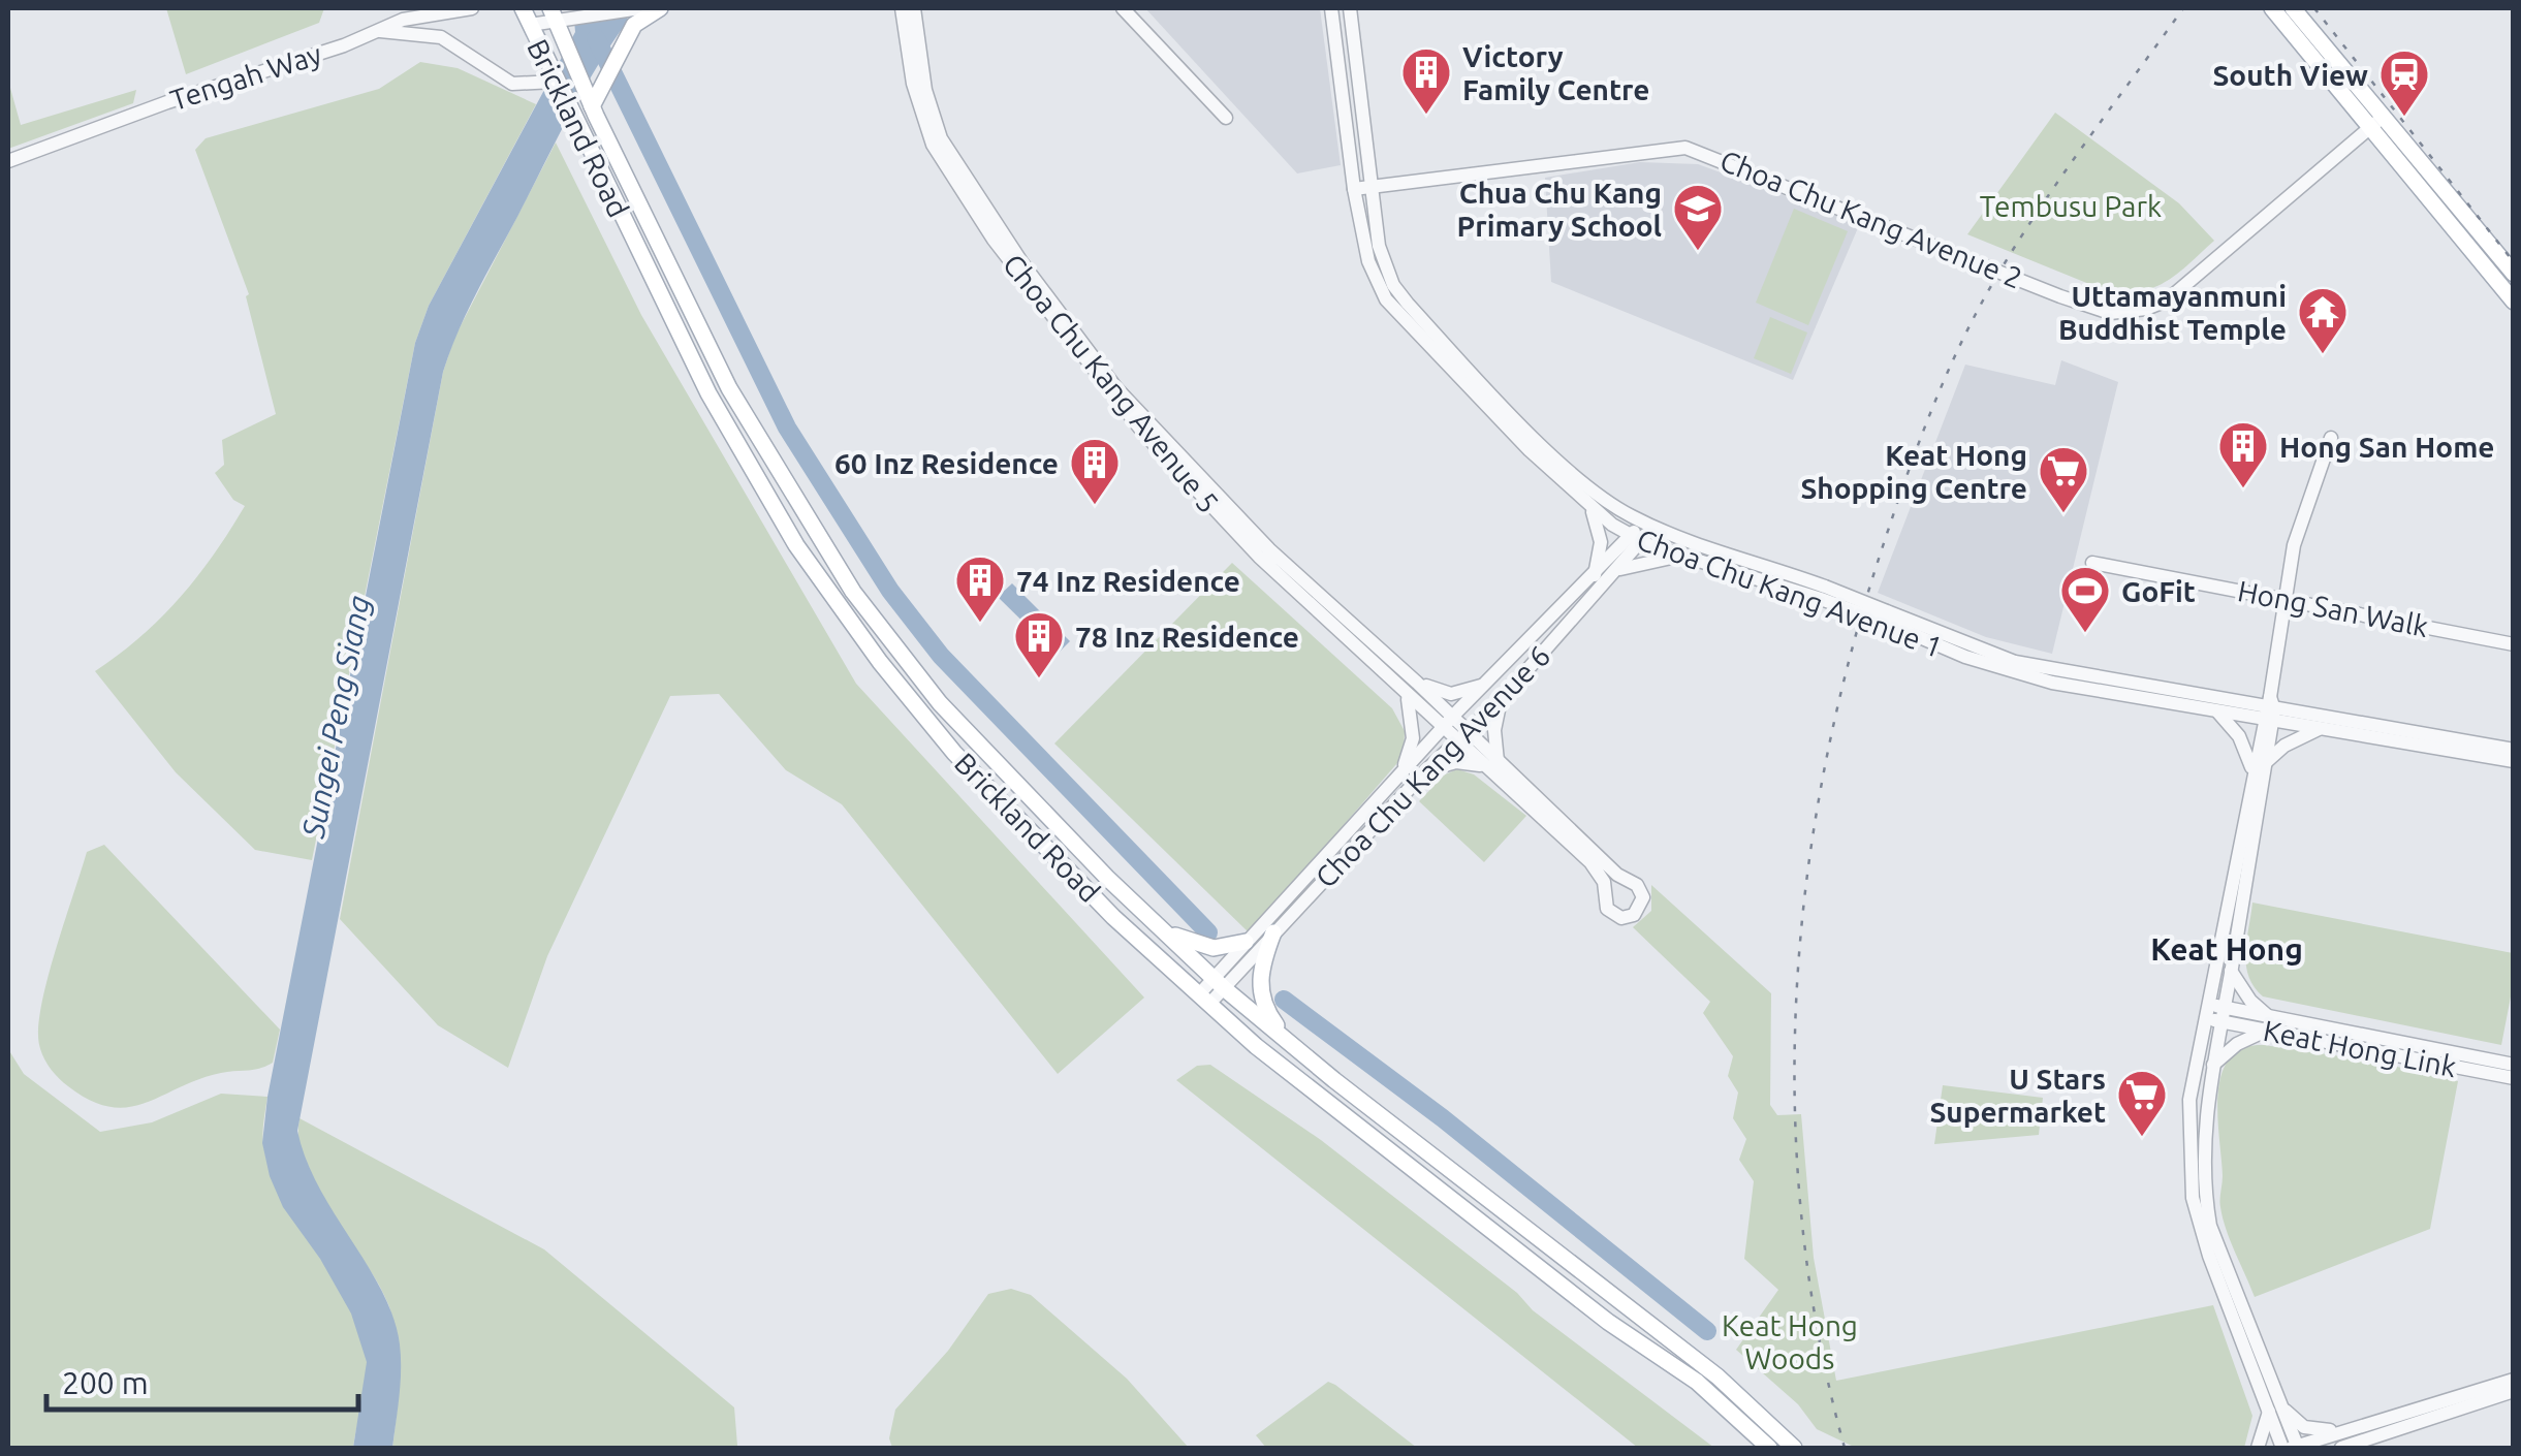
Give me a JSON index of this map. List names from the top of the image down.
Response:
{
  "streets": {
    "main road": ["Brickland Road"],
    "street": [
      "Tengah Way",
      "Choa Chu Kang Avenue 2",
      "Choa Chu Kang Avenue 5",
      "Choa Chu Kang Avenue 1",
      "Hong San Walk",
      "Choa Chu Kang Avenue 6",
      "Keat Hong Link"
    ]
  },
  "crossings": [
    ["Tengah Way", "Brickland Road"],
    ["Brickland Road", "Choa Chu Kang Avenue 6"],
    ["Choa Chu Kang Avenue 2", "Choa Chu Kang Avenue 1"],
    ["Choa Chu Kang Avenue 5", "Choa Chu Kang Avenue 6"],
    ["Choa Chu Kang Avenue 1", "Choa Chu Kang Avenue 6"]
  ],
  "districts": ["Keat Hong"],
  "water": ["Sungei Peng Siang"],
  "parks": ["Tembusu Park", "Keat Hong Woods"],
  "places": {
    "building": [
      "Victory Family Centre",
      "Hong San Home",
      "60 Inz Residence",
      "74 Inz Residence",
      "78 Inz Residence"
    ],
    "station": ["South View"],
    "school or university": ["Chua Chu Kang Primary School"],
    "temple": ["Uttamayanmuni Buddhist Temple"],
    "supermarket": ["Keat Hong Shopping Centre", "U Stars Supermarket"],
    "sports": ["GoFit"]
  },
  "scale_bar": "200 m"
}
